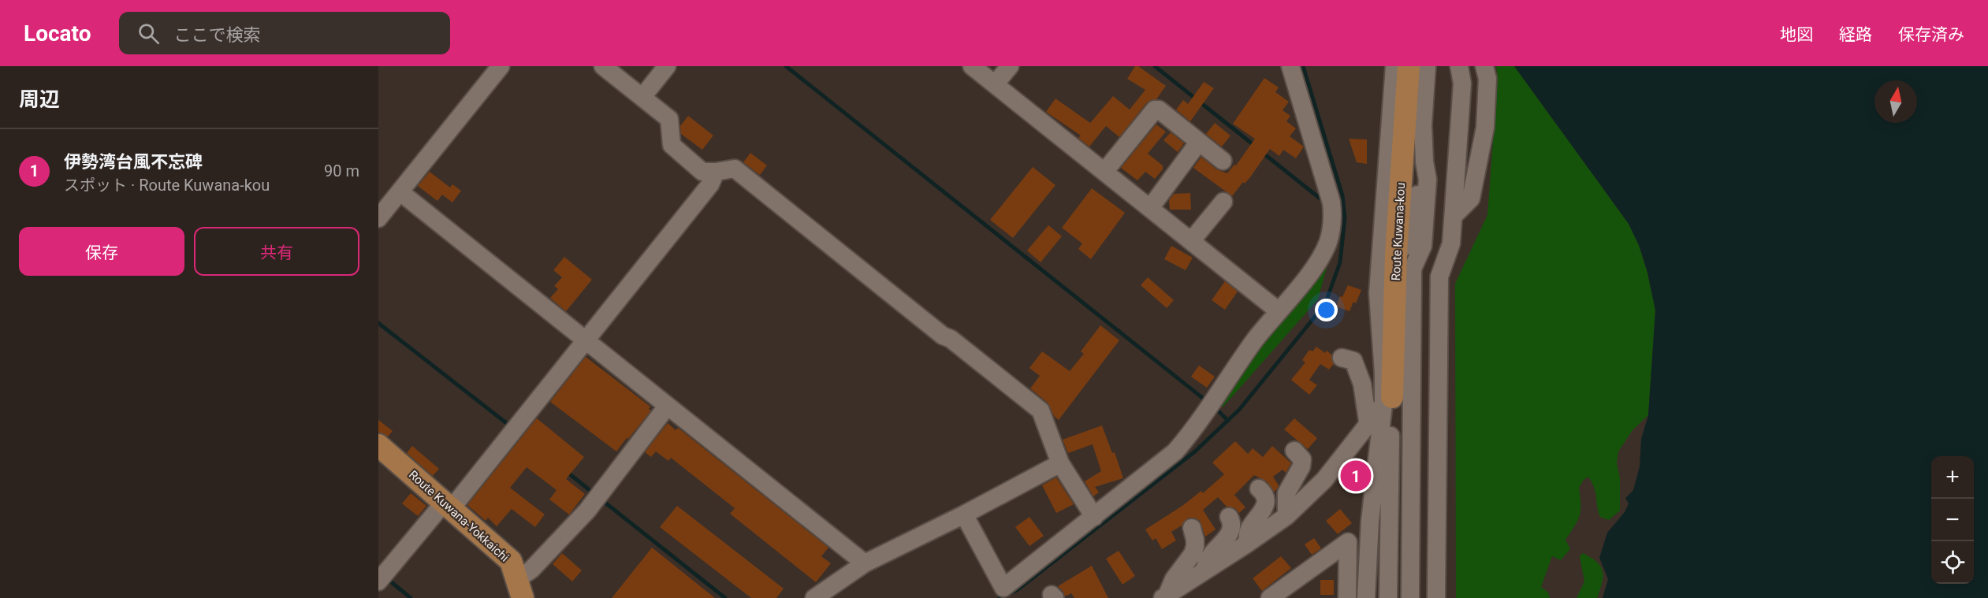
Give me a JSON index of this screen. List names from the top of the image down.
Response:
{
  "streets": {
    "main road": ["Route Kuwana-kou", "Route Kuwana-Yokkaichi"]
  },
  "north": "top",
  "page": {
    "header": "Locato",
    "search": "ここで検索",
    "nav": ["地図", "経路", "保存済み"],
    "heading": "周辺",
    "list": [
      {
        "mark": "1",
        "name": "伊勢湾台風不忘碑",
        "note": "スポット · Route Kuwana-kou",
        "value": "90 m"
      }
    ],
    "buttons": ["保存", "共有"],
    "map_buttons": ["+", "−"],
    "pins": "1"
  }
}
